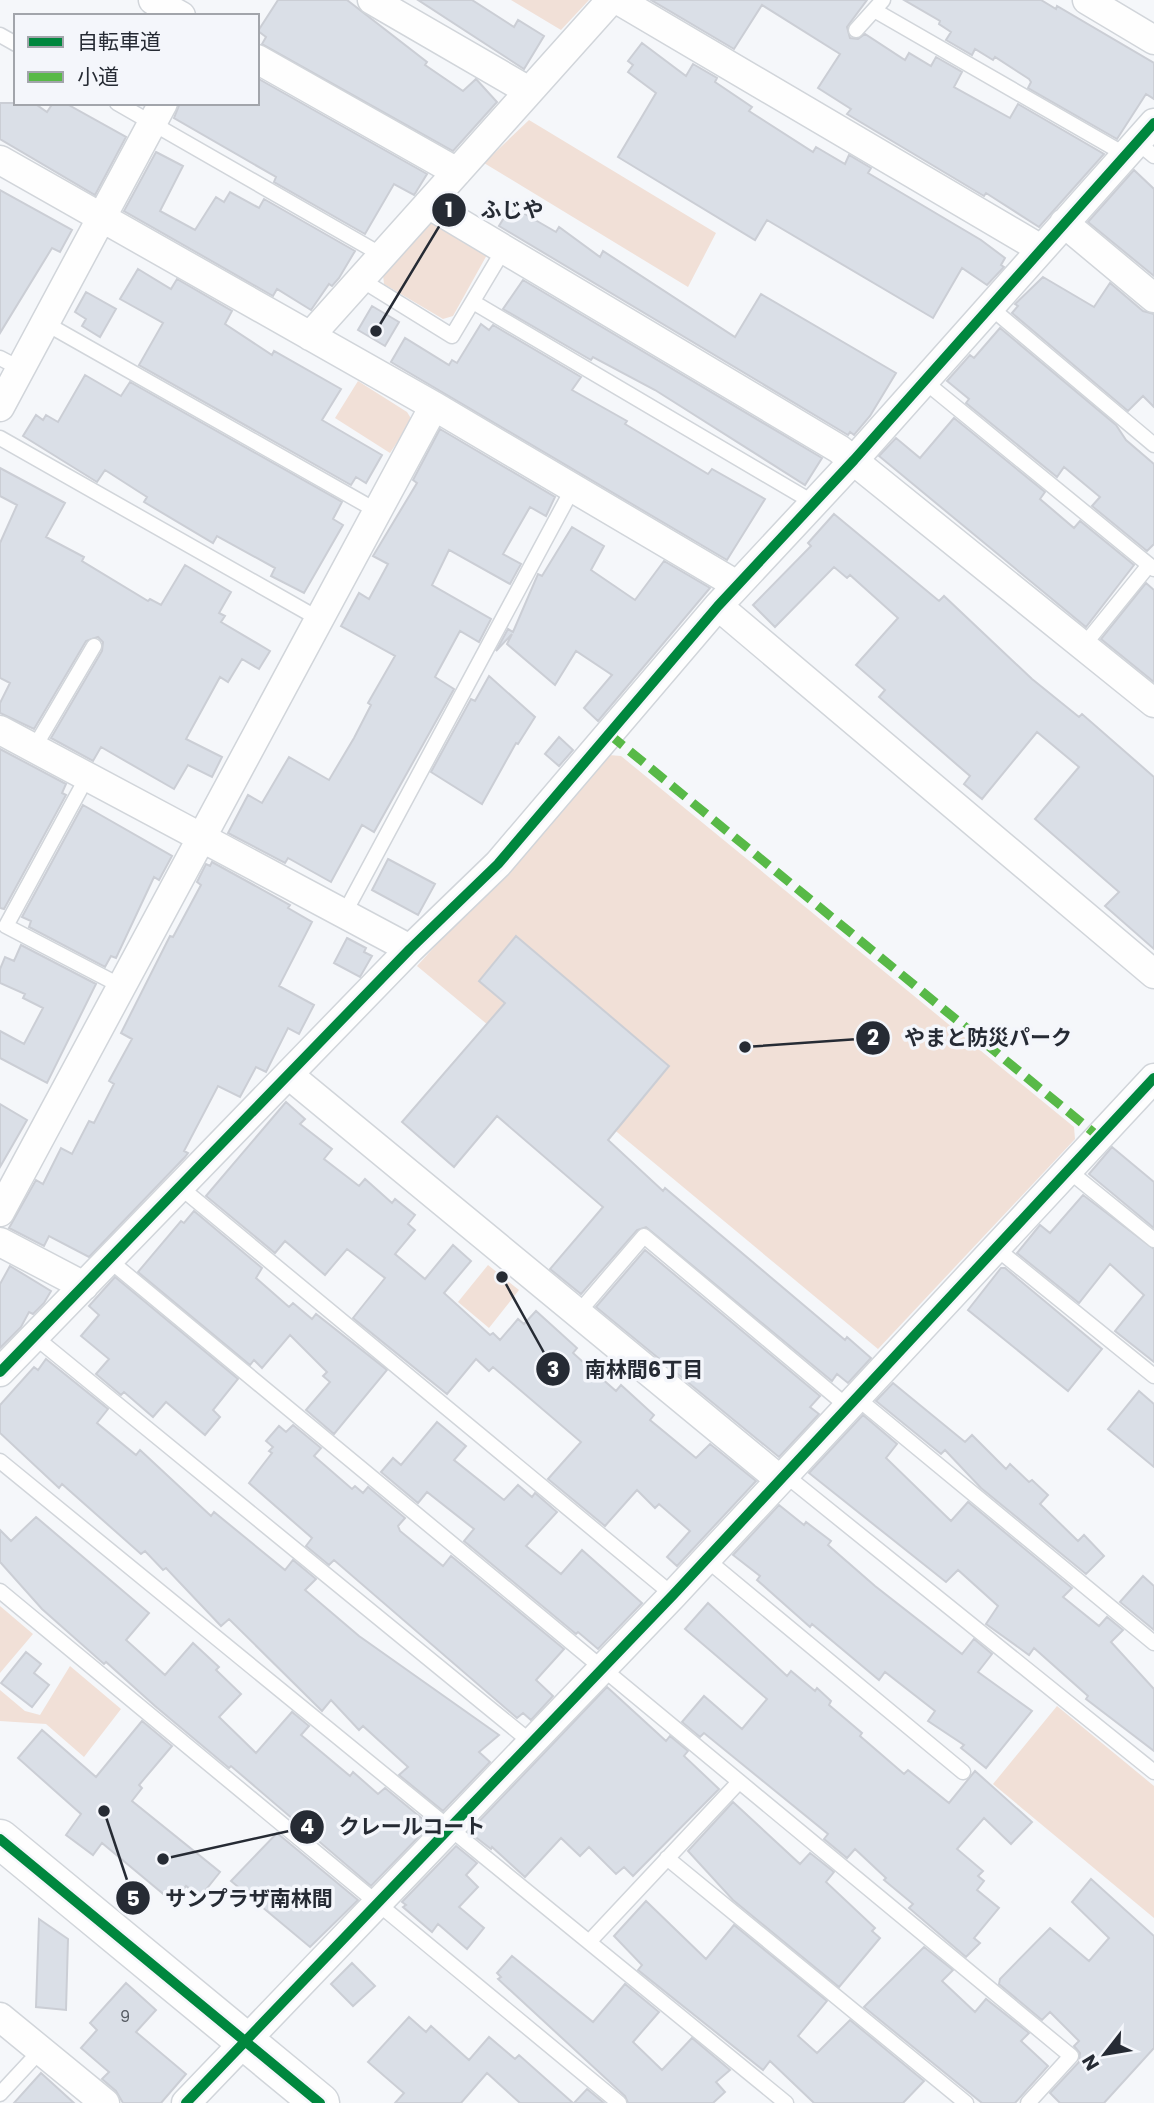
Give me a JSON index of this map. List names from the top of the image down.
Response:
{
  "places": [
    "ふじや",
    "やまと防災パーク",
    "南林間6丁目",
    "サンプラザ南林間",
    "クレールコート"
  ],
  "house_numbers": ["9"],
  "legend": ["自転車道", "小道"],
  "north": "bottom left"
}
